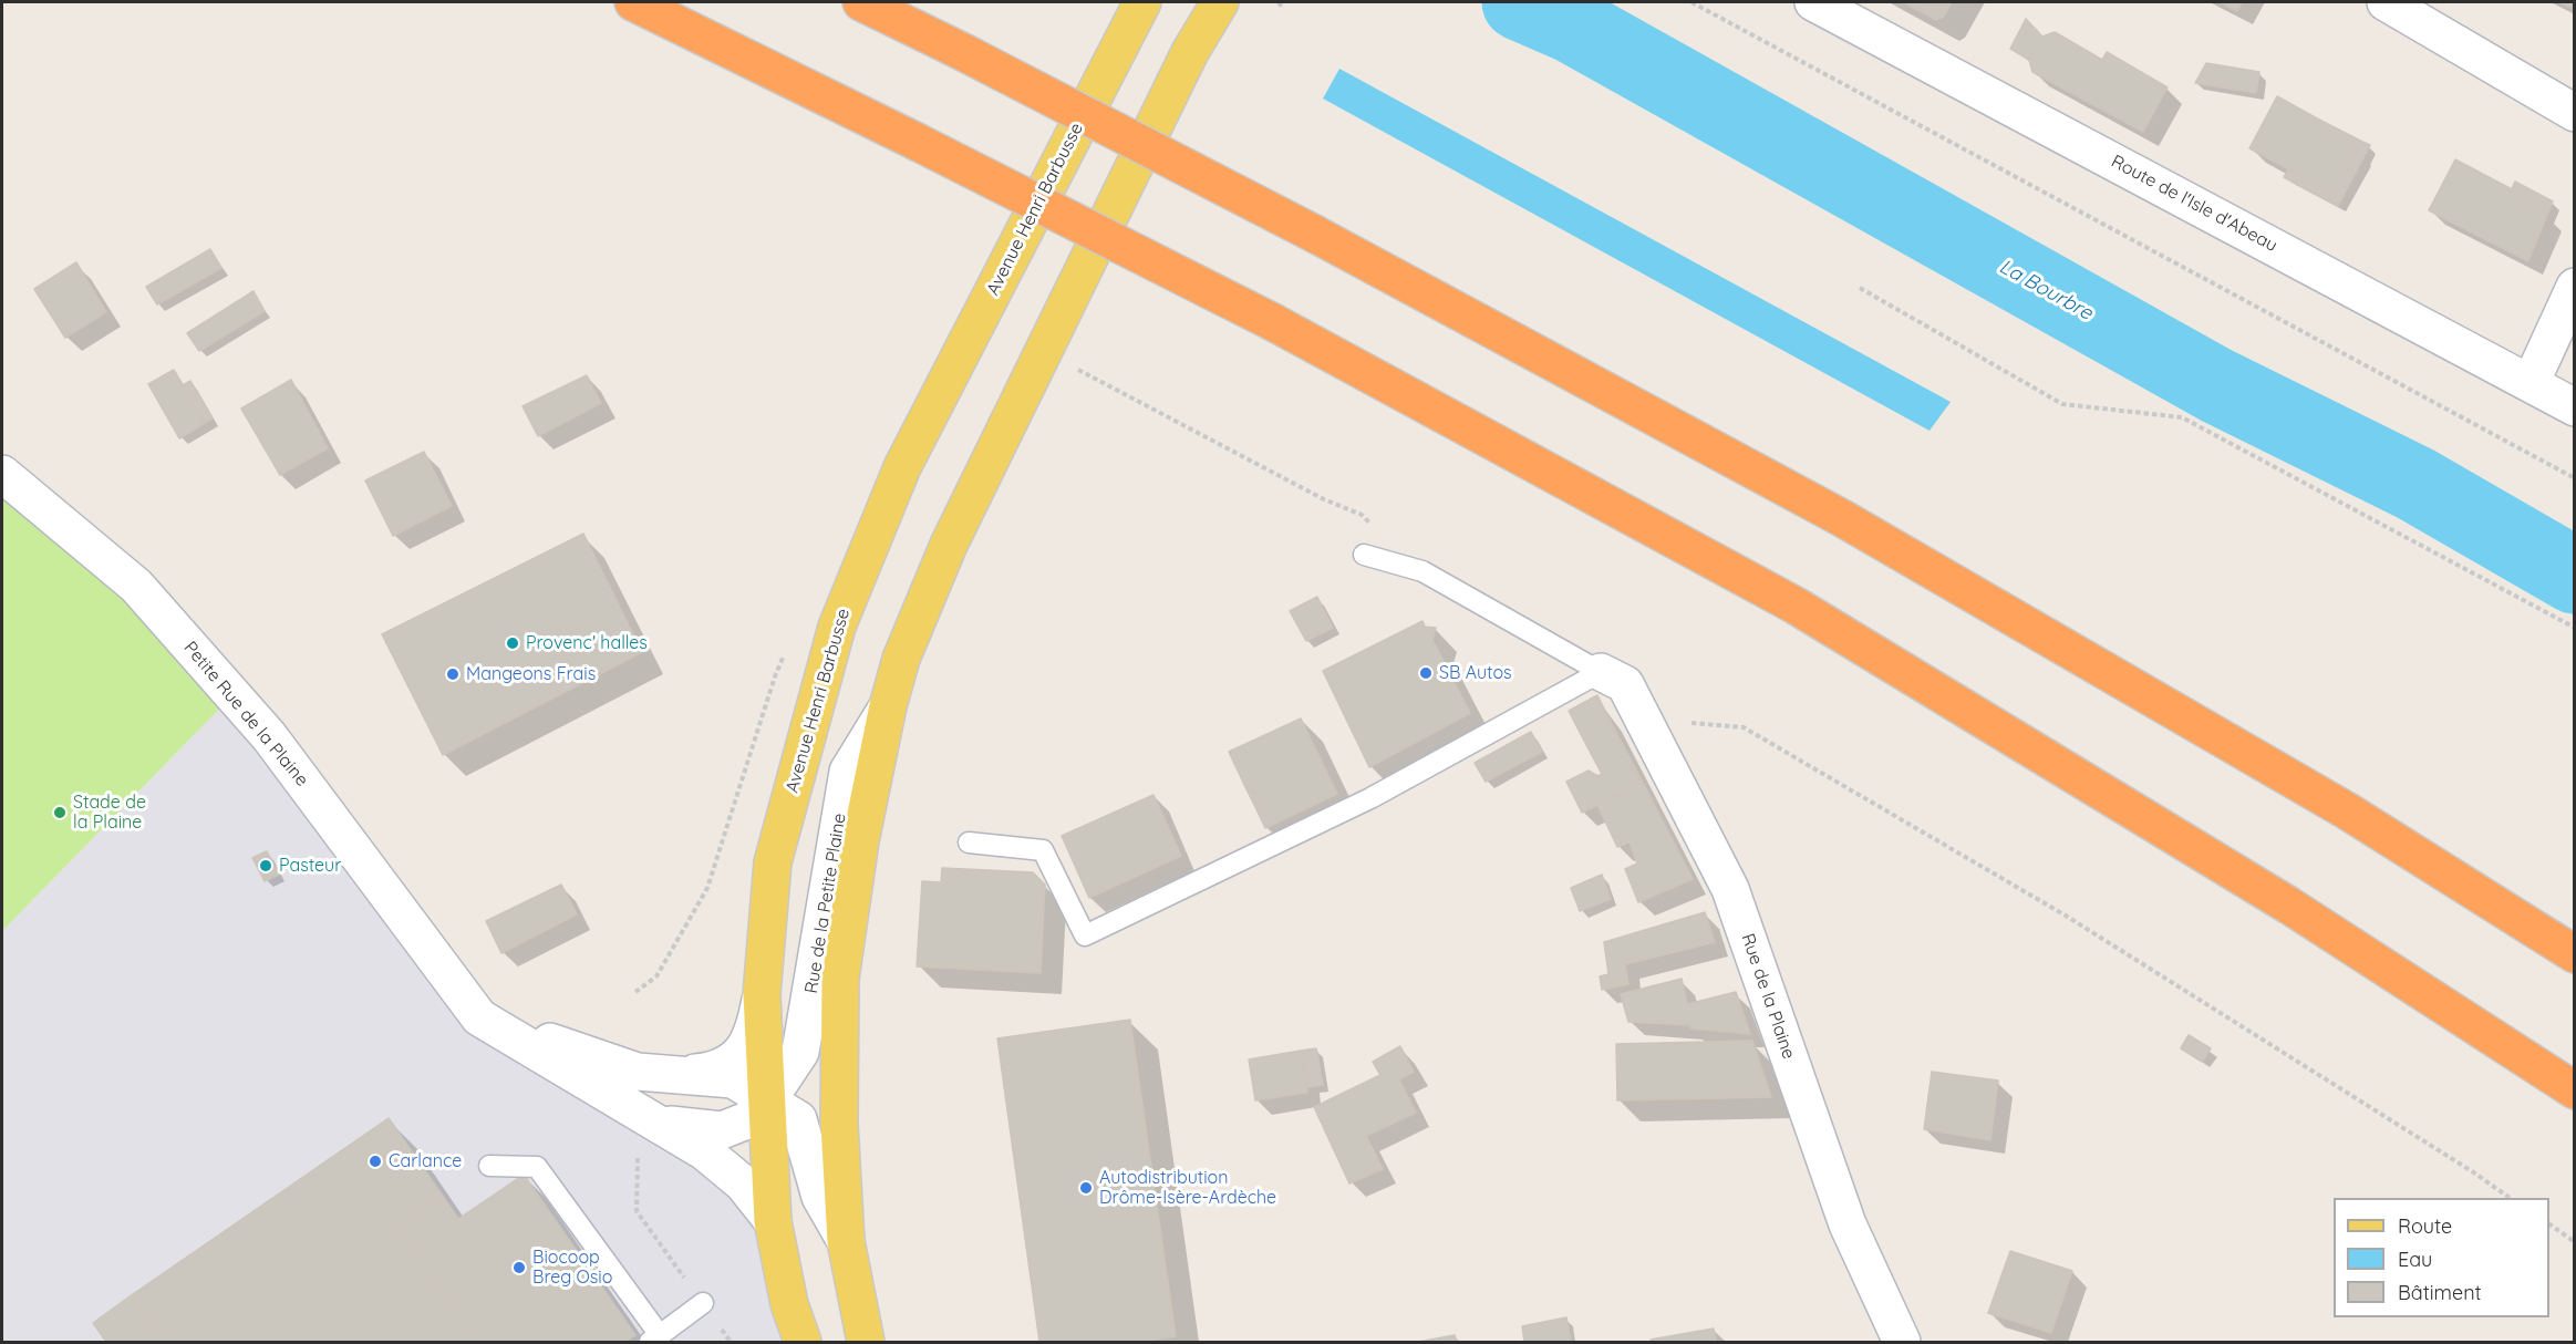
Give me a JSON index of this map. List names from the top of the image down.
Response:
{
  "streets": {
    "main road": ["Avenue Henri Barbusse"],
    "street": [
      "Route de l'Isle d'Abeau",
      "Petite Rue de la Plaine",
      "Rue de la Petite Plaine",
      "Rue de la Plaine"
    ]
  },
  "crossings": [
    ["Avenue Henri Barbusse", "Rue de la Petite Plaine"],
    ["Petite Rue de la Plaine", "Rue de la Petite Plaine"]
  ],
  "water": ["La Bourbre"],
  "places": [
    "Provenc' halles",
    "SB Autos",
    "Mangeons Frais",
    "Stade de la Plaine",
    "Pasteur",
    "Carlance",
    "Autodistribution Drôme-Isère-Ardèche",
    "Biocoop Breg Osio"
  ],
  "legend": ["Route", "Eau", "Bâtiment"]
}
